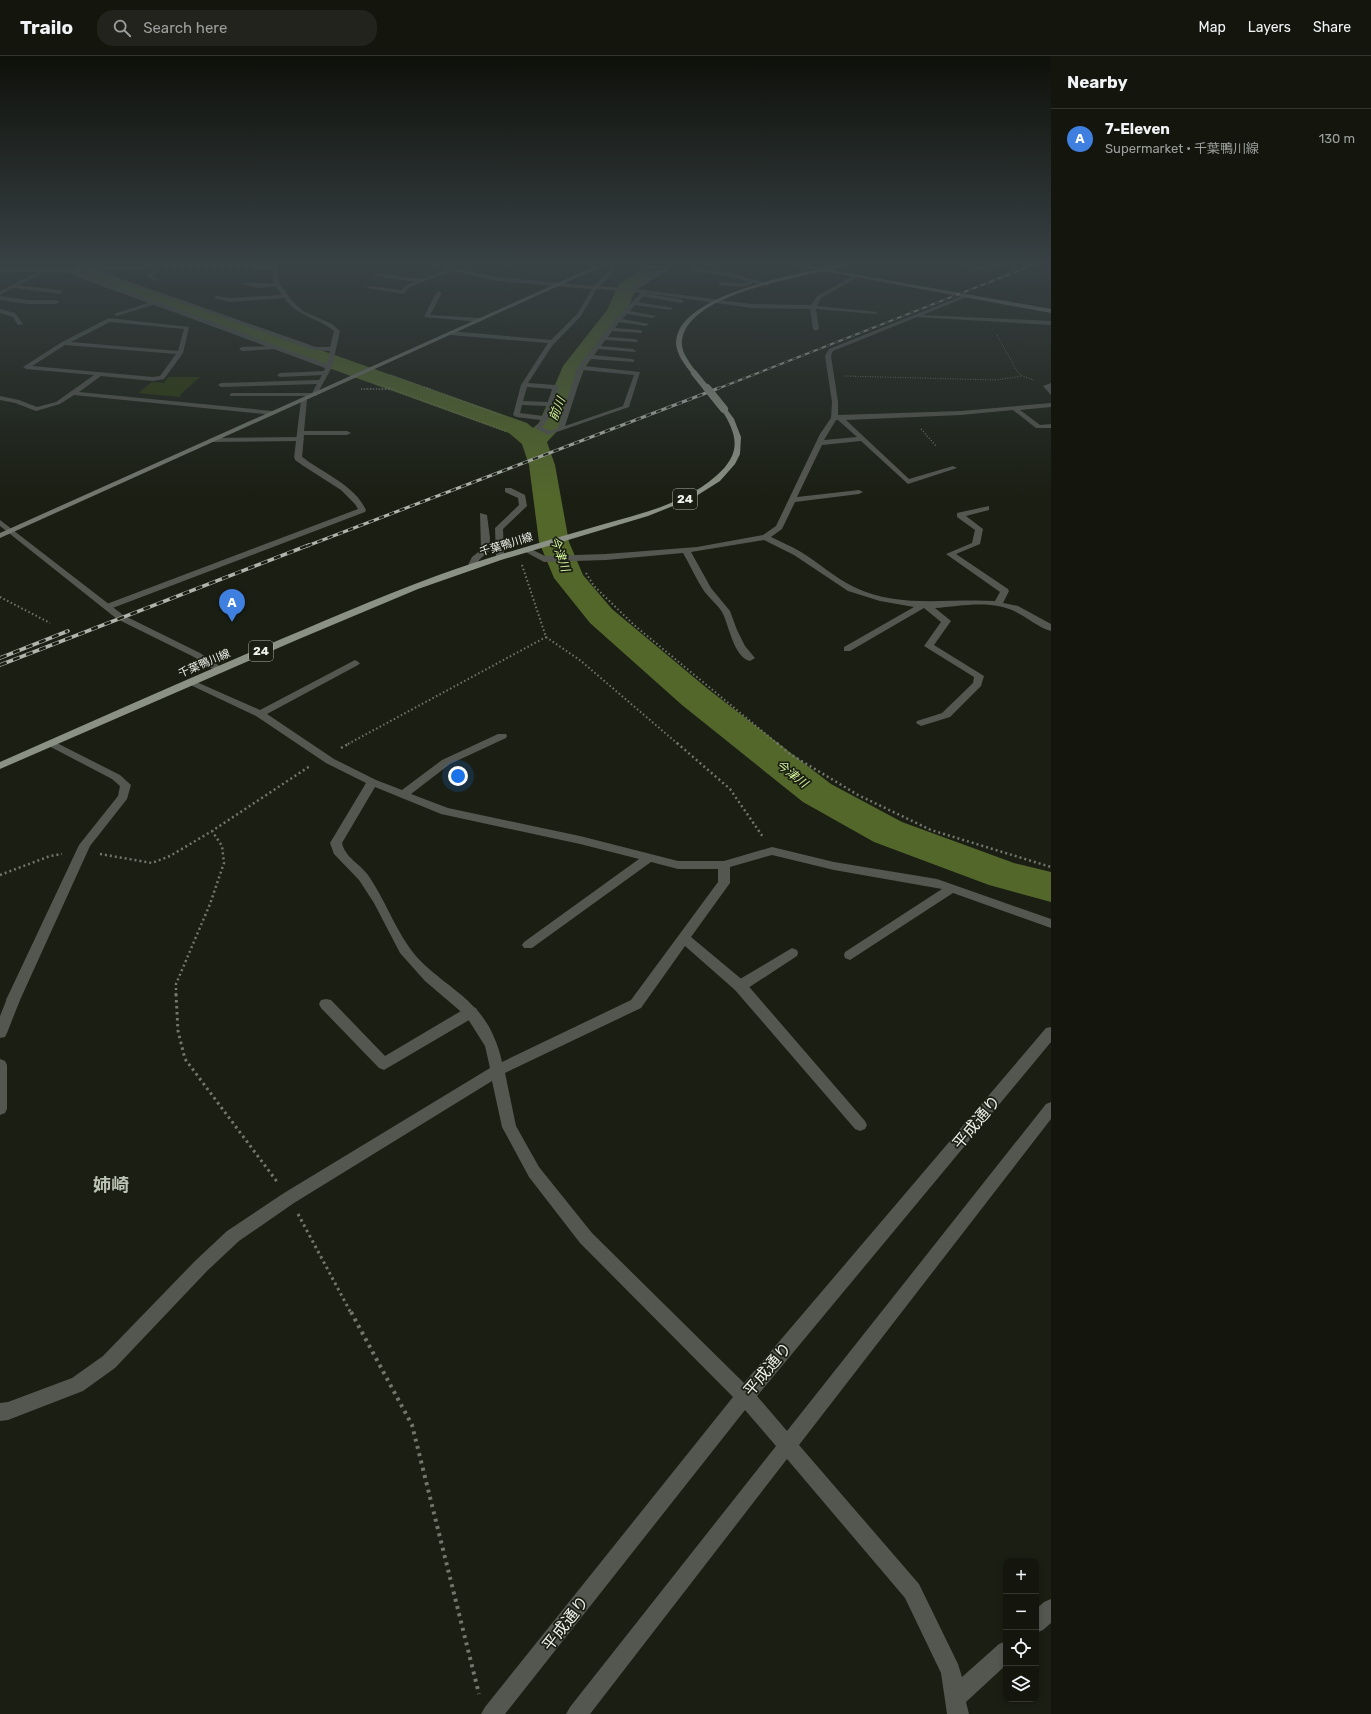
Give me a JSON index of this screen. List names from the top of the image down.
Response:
{
  "streets": {
    "main road": ["24", "千葉鴨川線"],
    "street": ["平成通り"]
  },
  "districts": ["姉崎"],
  "water": ["前川", "今津川"],
  "page": {
    "header": "Trailo",
    "search": "Search here",
    "nav": ["Map", "Layers", "Share"],
    "heading": "Nearby",
    "list": [
      {
        "mark": "A",
        "name": "7-Eleven",
        "note": "Supermarket · 千葉鴨川線",
        "value": "130 m"
      }
    ],
    "pins": "A",
    "map_buttons": ["+", "−"]
  }
}
